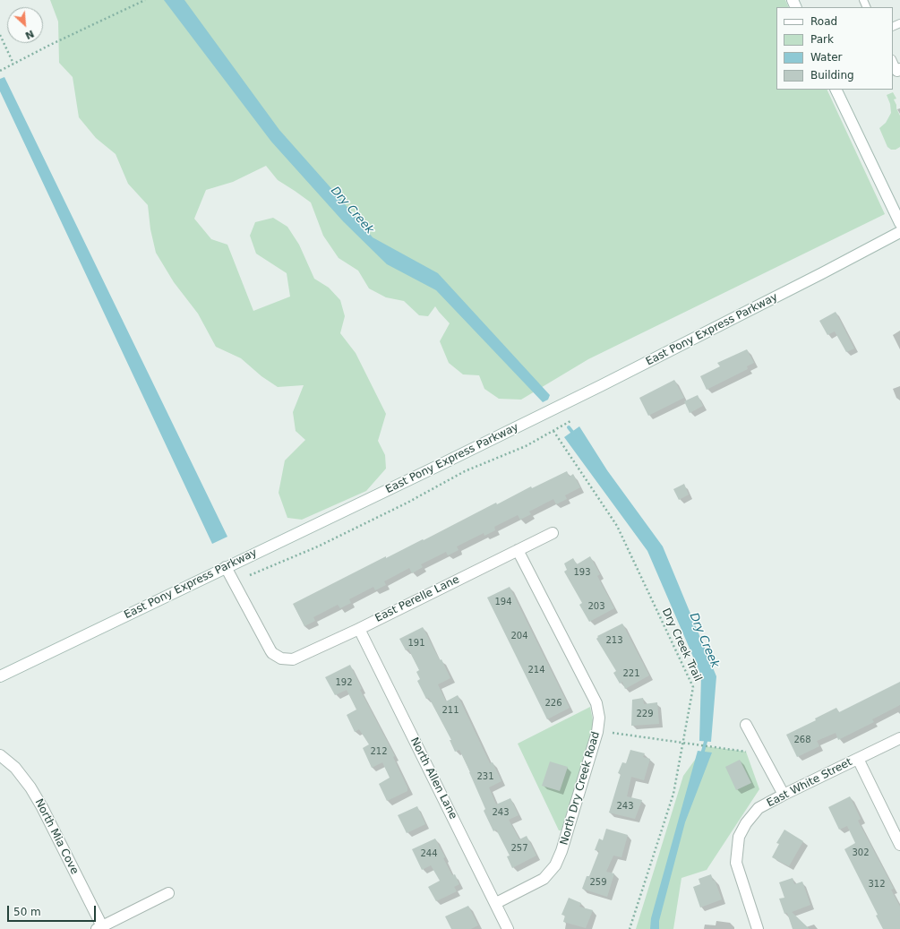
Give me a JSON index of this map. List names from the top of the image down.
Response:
{
  "streets": {
    "street": [
      "East Pony Express Parkway",
      "East Perelle Lane",
      "North Allen Lane",
      "East White Street",
      "North Dry Creek Road",
      "North Mia Cove"
    ],
    "path": ["Dry Creek Trail"]
  },
  "crossings": [
    ["East Pony Express Parkway", "East Perelle Lane"],
    ["East Perelle Lane", "North Allen Lane"],
    ["East Perelle Lane", "North Dry Creek Road"],
    ["North Allen Lane", "North Dry Creek Road"]
  ],
  "water": ["Dry Creek"],
  "house_numbers": [
    "193",
    "194",
    "203",
    "204",
    "213",
    "191",
    "214",
    "221",
    "192",
    "226",
    "211",
    "229",
    "268",
    "212",
    "231",
    "243",
    "243",
    "257",
    "302",
    "244",
    "259",
    "312"
  ],
  "legend": [
    "Road",
    "Park",
    "Water",
    "Building"
  ],
  "scale_bar": "50 m",
  "north": "bottom right"
}
